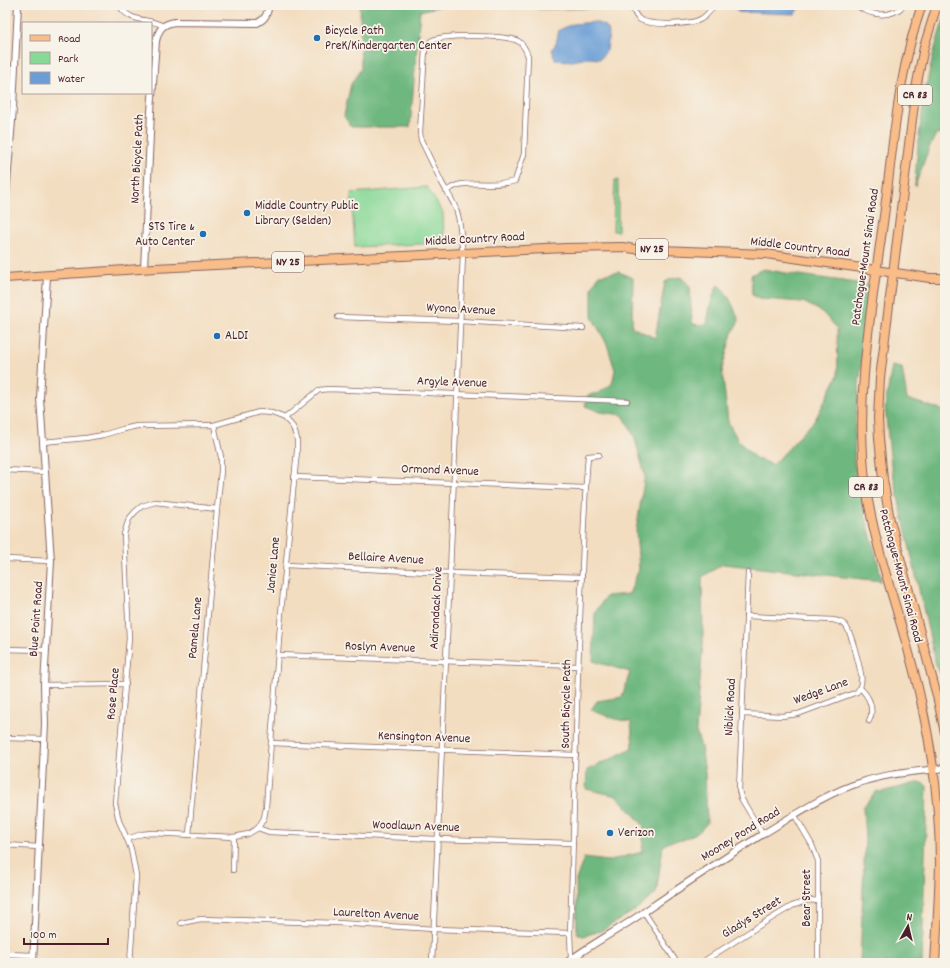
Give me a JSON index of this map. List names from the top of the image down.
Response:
{
  "streets": {
    "main road": [
      "CR 83",
      "Middle Country Road",
      "NY 25",
      "Patchogue-Mount Sinai Road"
    ],
    "street": [
      "North Bicycle Path",
      "Wyona Avenue",
      "Argyle Avenue",
      "Ormond Avenue",
      "Bellaire Avenue",
      "Janice Lane",
      "Adirondack Drive",
      "Blue Point Road",
      "Pamela Lane",
      "Roslyn Avenue",
      "Wedge Lane",
      "Rose Place",
      "South Bicycle Path",
      "Niblick Road",
      "Kensington Avenue",
      "Woodlawn Avenue",
      "Mooney Pond Road",
      "Bear Street",
      "Laurelton Avenue",
      "Gladys Street"
    ]
  },
  "crossings": [
    ["North Bicycle Path", "Middle Country Road"],
    ["Middle Country Road", "Patchogue-Mount Sinai Road"],
    ["Middle Country Road", "Adirondack Drive"],
    ["Middle Country Road", "Blue Point Road"],
    ["Patchogue-Mount Sinai Road", "Mooney Pond Road"],
    ["Wyona Avenue", "Adirondack Drive"],
    ["Argyle Avenue", "Janice Lane"],
    ["Argyle Avenue", "Adirondack Drive"],
    ["Ormond Avenue", "Janice Lane"],
    ["Ormond Avenue", "Adirondack Drive"],
    ["Ormond Avenue", "South Bicycle Path"],
    ["Bellaire Avenue", "Janice Lane"],
    ["Bellaire Avenue", "Adirondack Drive"],
    ["Bellaire Avenue", "South Bicycle Path"],
    ["Janice Lane", "Roslyn Avenue"],
    ["Janice Lane", "Kensington Avenue"],
    ["Janice Lane", "Woodlawn Avenue"],
    ["Adirondack Drive", "Roslyn Avenue"],
    ["Adirondack Drive", "Kensington Avenue"],
    ["Adirondack Drive", "Woodlawn Avenue"],
    ["Adirondack Drive", "Laurelton Avenue"],
    ["Pamela Lane", "Rose Place"],
    ["Roslyn Avenue", "South Bicycle Path"],
    ["Wedge Lane", "Niblick Road"],
    ["South Bicycle Path", "Kensington Avenue"],
    ["South Bicycle Path", "Woodlawn Avenue"],
    ["South Bicycle Path", "Mooney Pond Road"],
    ["South Bicycle Path", "Laurelton Avenue"],
    ["Niblick Road", "Mooney Pond Road"],
    ["Mooney Pond Road", "Bear Street"],
    ["Bear Street", "Gladys Street"]
  ],
  "places": [
    "Bicycle Path PreK/Kindergarten Center",
    "Middle Country Public Library (Selden)",
    "STS Tire & Auto Center",
    "ALDI",
    "Verizon"
  ],
  "legend": ["Road", "Park", "Water"],
  "scale_bar": "100 m",
  "north": "top"
}
